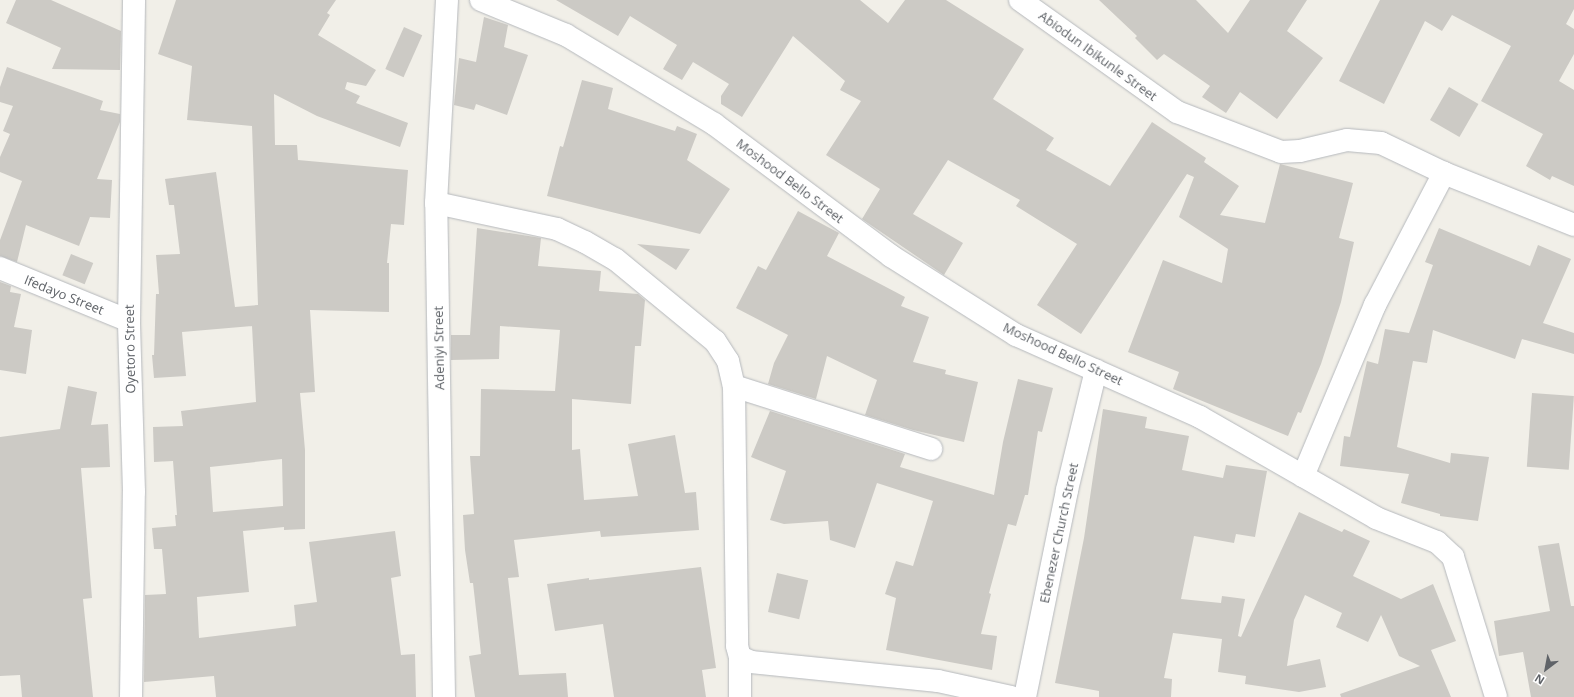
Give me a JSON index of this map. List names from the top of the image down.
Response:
{
  "streets": {
    "street": [
      "Abiodun Ibikunle Street",
      "Moshood Bello Street",
      "Ifedayo Street",
      "Adeniyi Street",
      "Oyetoro Street",
      "Ebenezer Church Street"
    ]
  },
  "crossings": [
    ["Moshood Bello Street", "Ebenezer Church Street"],
    ["Ifedayo Street", "Oyetoro Street"]
  ],
  "north": "bottom left"
}
